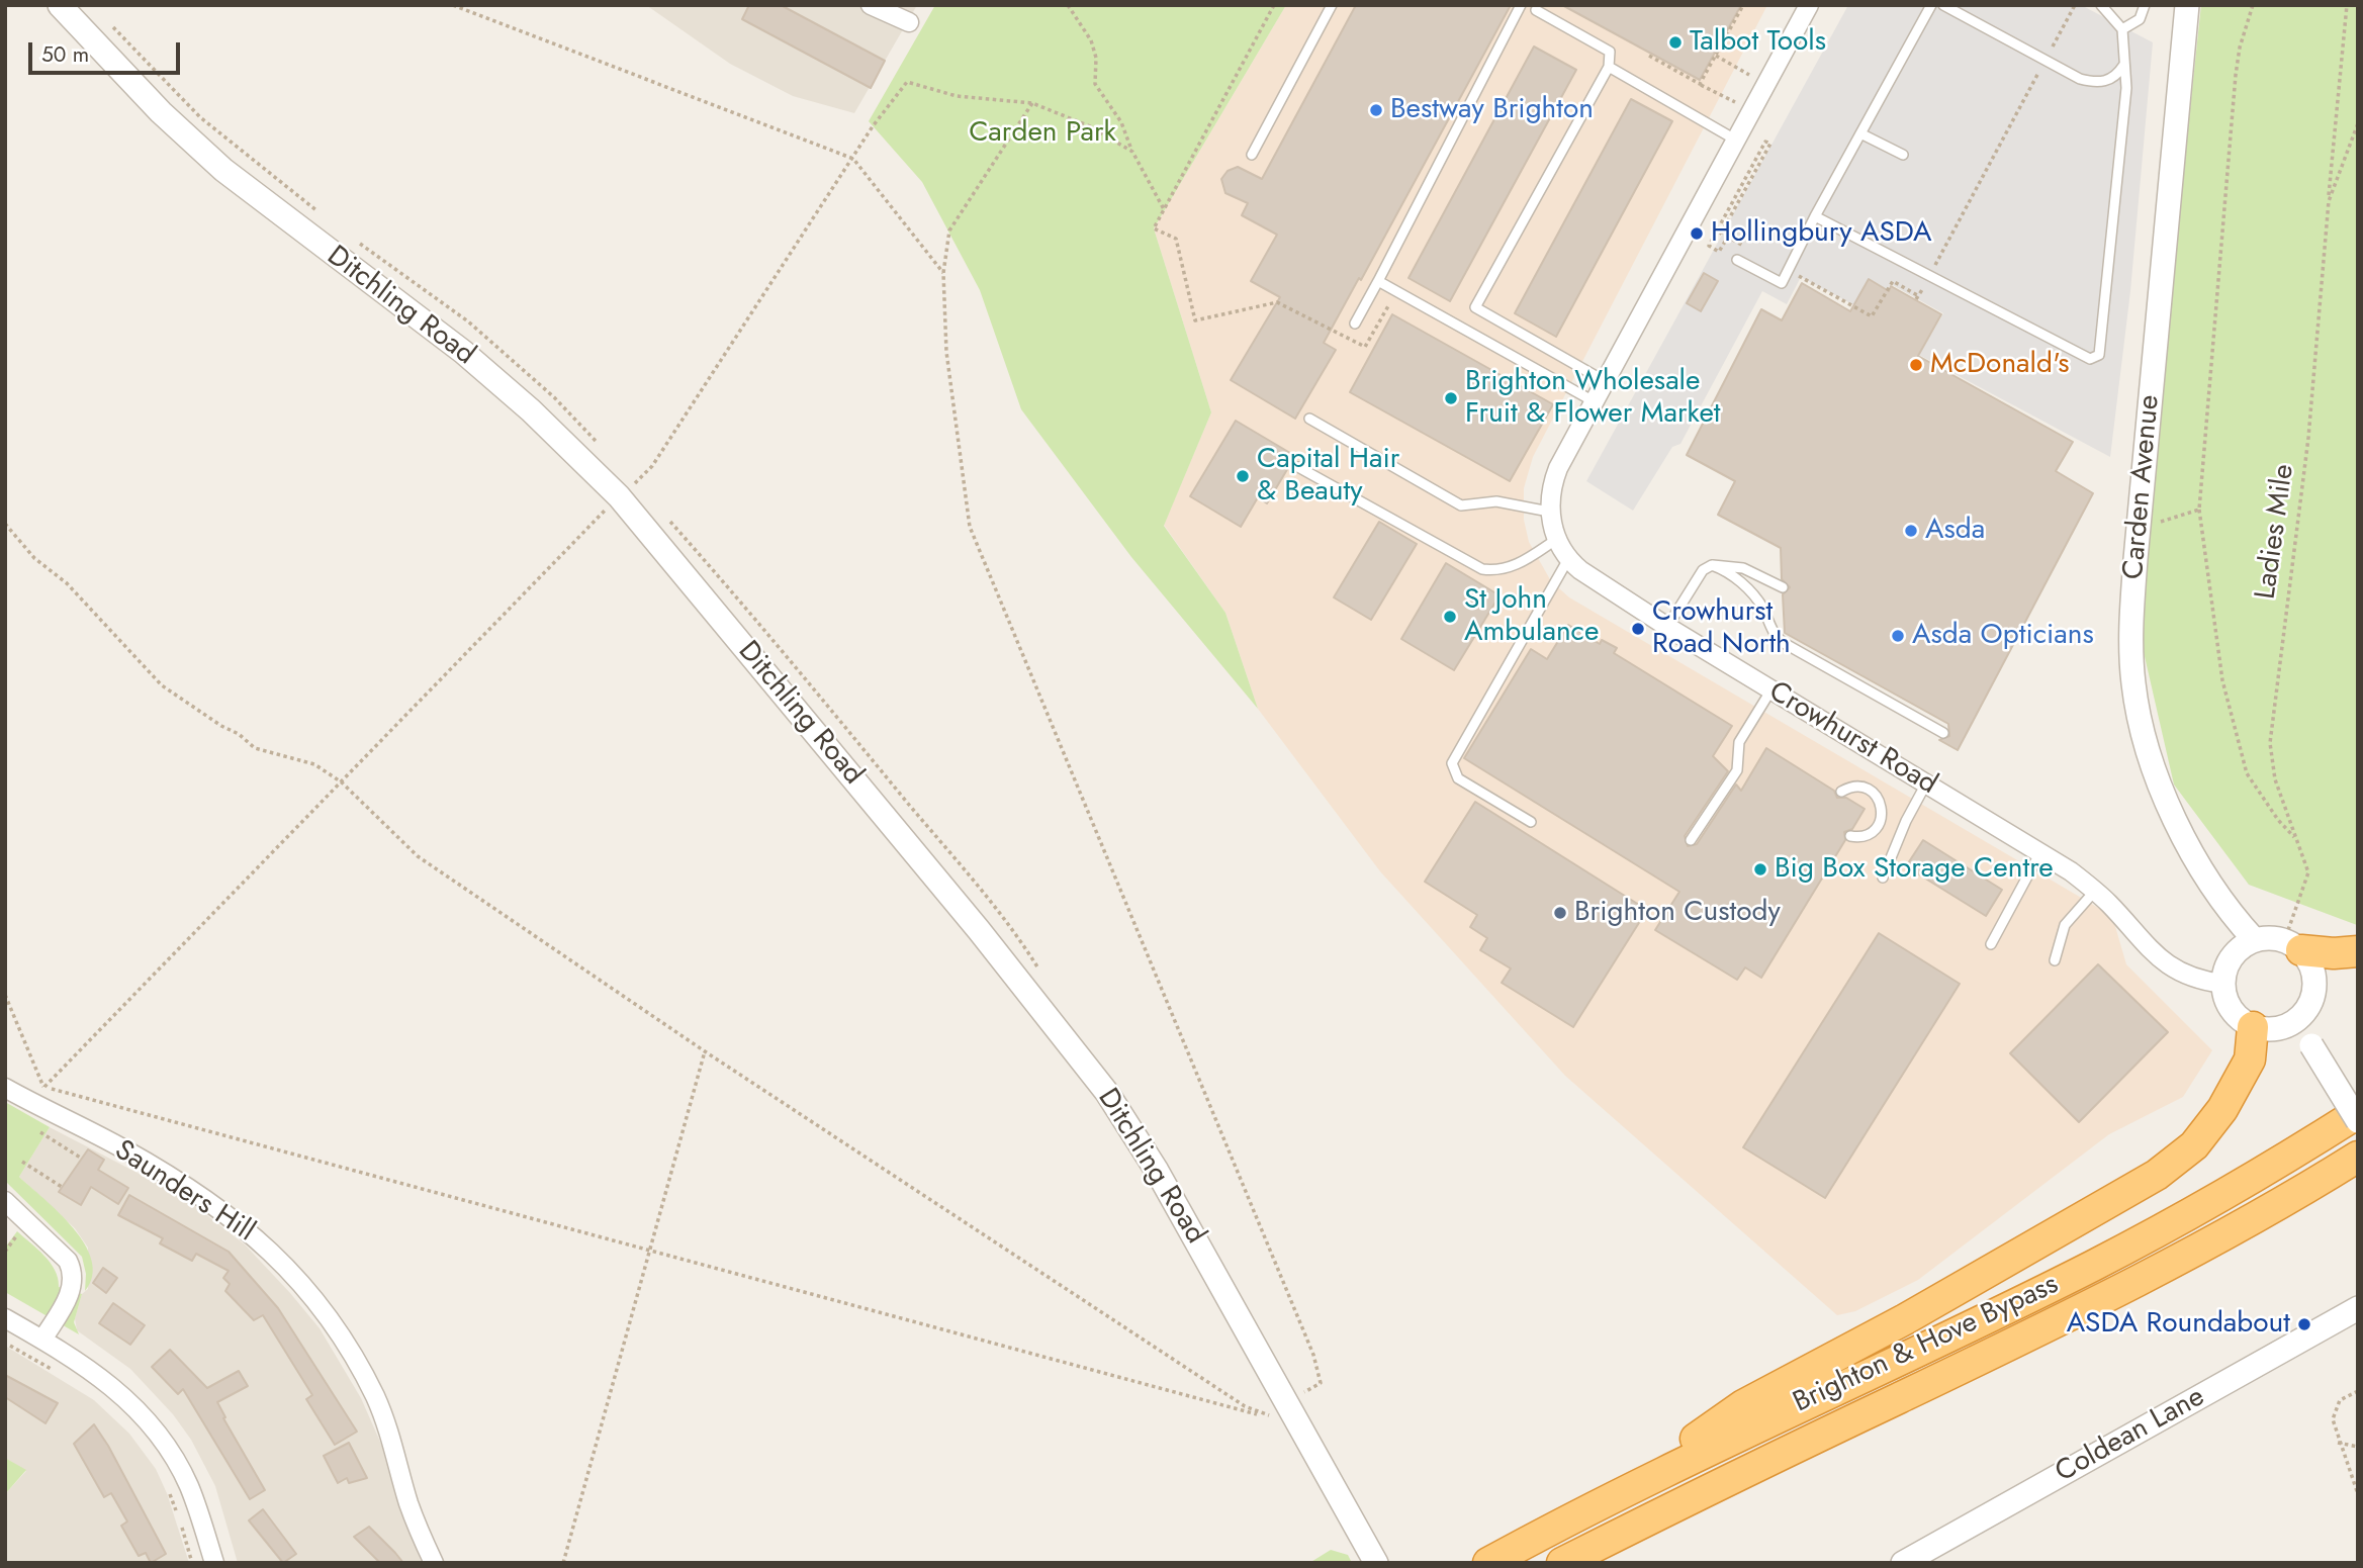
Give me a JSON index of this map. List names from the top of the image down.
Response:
{
  "streets": {
    "highway": ["Brighton & Hove Bypass"],
    "street": [
      "Ditchling Road",
      "Carden Avenue",
      "Crowhurst Road",
      "Saunders Hill",
      "Coldean Lane"
    ],
    "path": ["Ladies Mile"]
  },
  "crossings": [
    ["Carden Avenue", "Ladies Mile"],
    ["Carden Avenue", "Crowhurst Road"],
    ["Ladies Mile", "Crowhurst Road"]
  ],
  "parks": ["Carden Park"],
  "places": [
    "Talbot Tools",
    "Bestway Brighton",
    "Hollingbury ASDA",
    "McDonald's",
    "Brighton Wholesale Fruit & Flower Market",
    "Capital Hair & Beauty",
    "Asda",
    "St John Ambulance",
    "Crowhurst Road North",
    "Asda Opticians",
    "Big Box Storage Centre",
    "Brighton Custody",
    "ASDA Roundabout"
  ],
  "scale_bar": "50 m"
}
